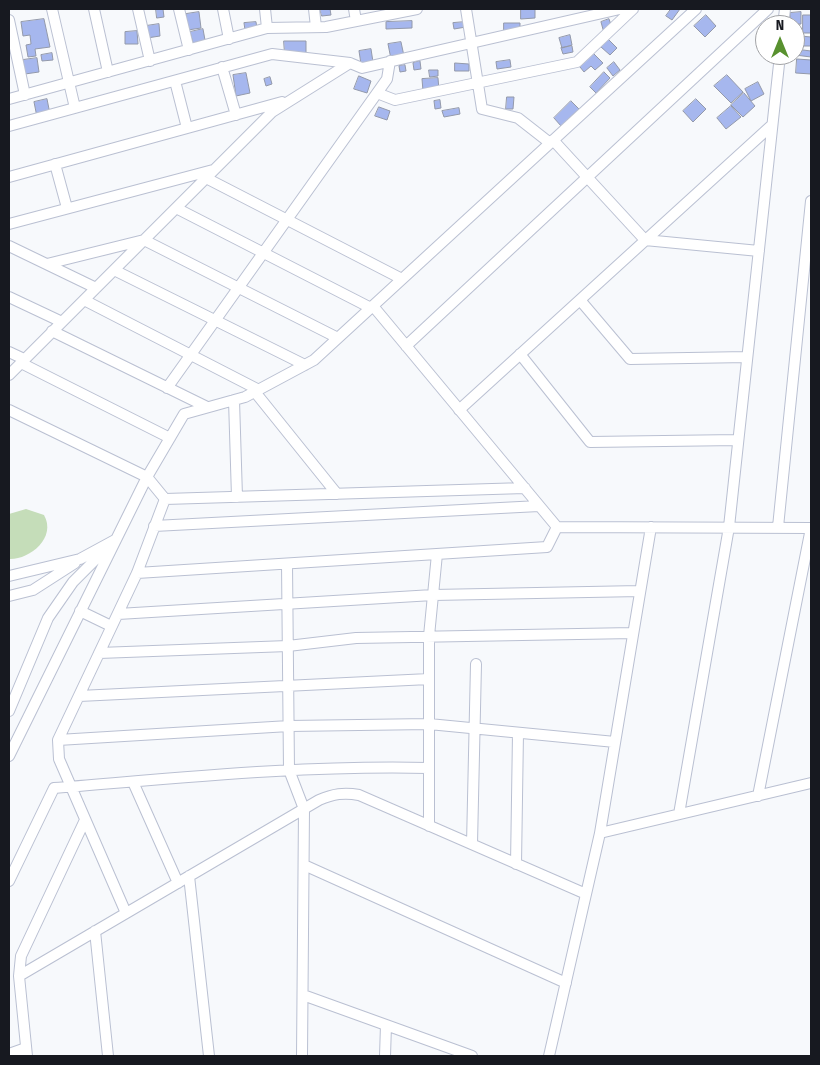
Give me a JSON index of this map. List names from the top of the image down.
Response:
{
  "north": "top"
}
